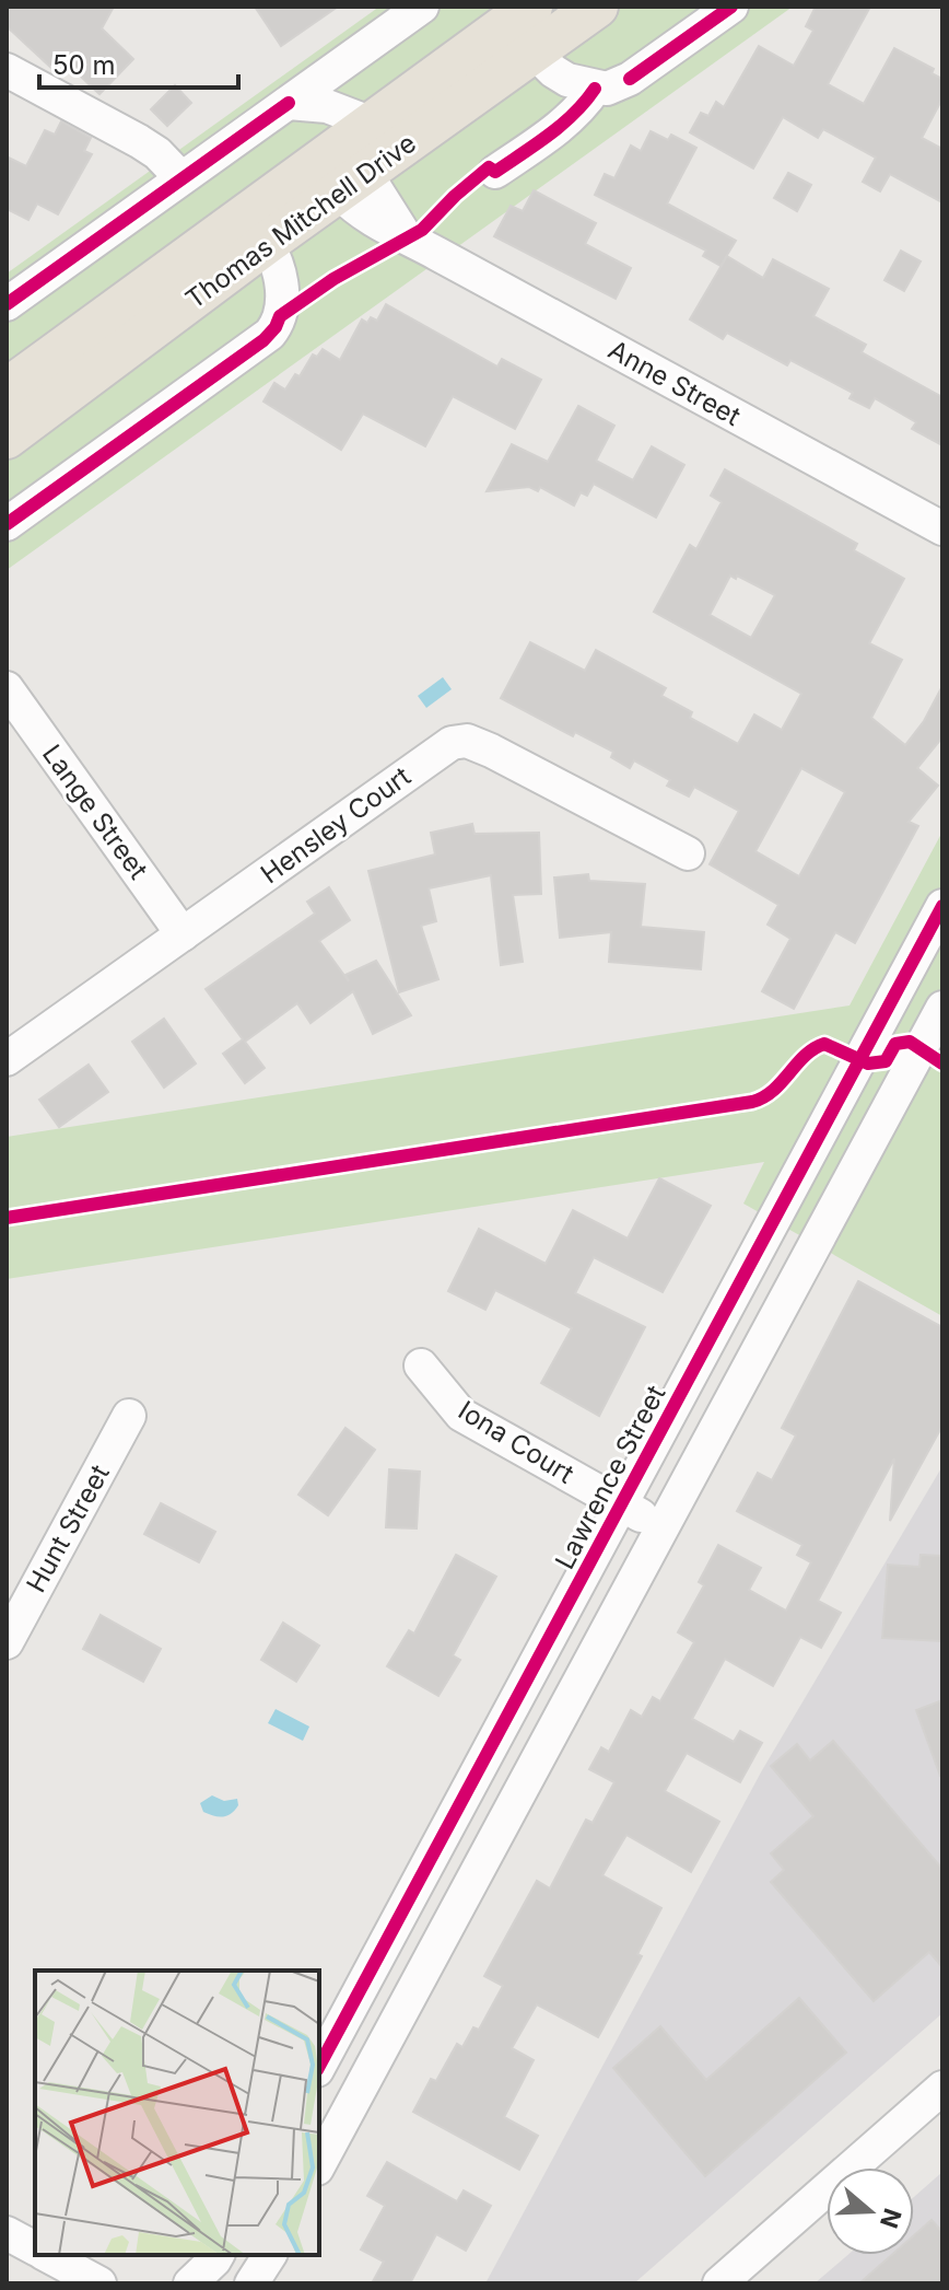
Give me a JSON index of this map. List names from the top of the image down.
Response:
{
  "streets": {
    "main road": ["Thomas Mitchell Drive"],
    "street": [
      "Anne Street",
      "Lange Street",
      "Hensley Court",
      "Iona Court",
      "Lawrence Street",
      "Hunt Street"
    ]
  },
  "crossings": [
    ["Thomas Mitchell Drive", "Anne Street"],
    ["Lange Street", "Hensley Court"],
    ["Iona Court", "Lawrence Street"]
  ],
  "scale_bar": "50 m",
  "north": "right"
}
